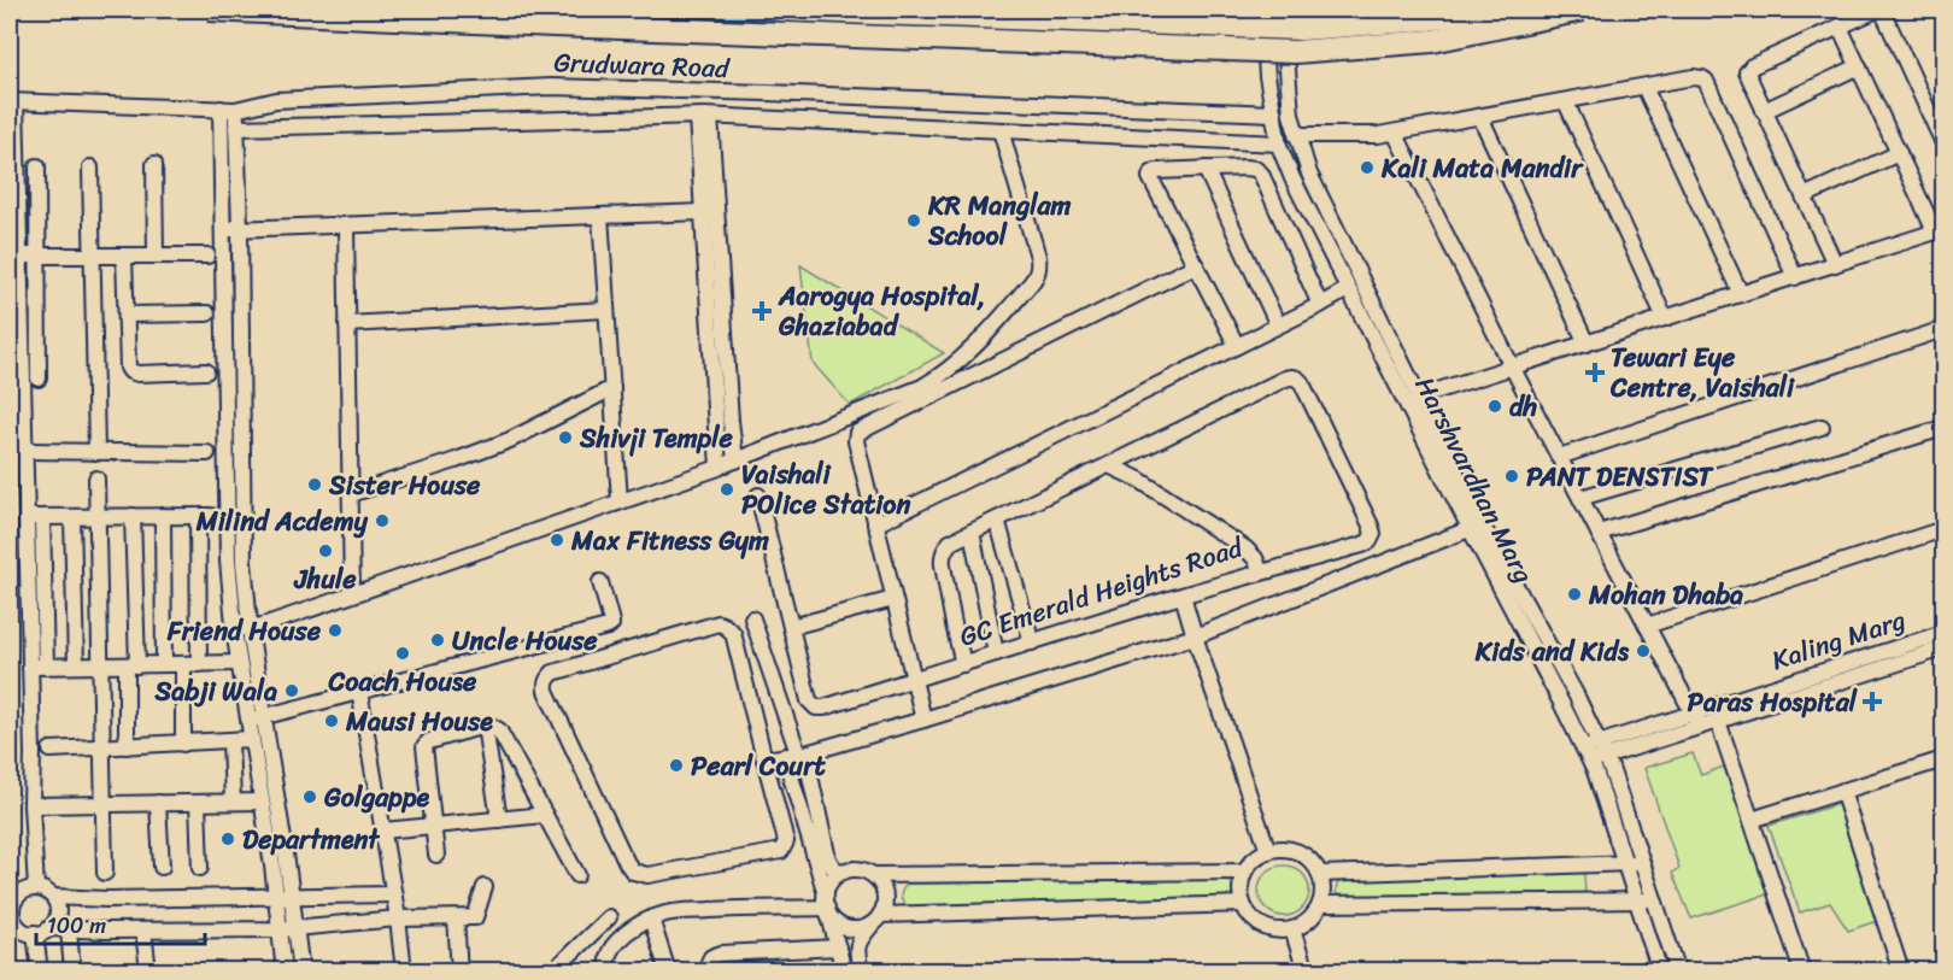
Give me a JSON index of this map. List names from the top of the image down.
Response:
{
  "streets": {
    "street": [
      "Grudwara Road",
      "Harshvardhan Marg",
      "GC Emerald Heights Road",
      "Kaling Marg"
    ]
  },
  "crossings": [
    ["Grudwara Road", "Harshvardhan Marg"],
    ["Harshvardhan Marg", "Kaling Marg"]
  ],
  "places": {
    "other": [
      "Kali Mata Mandir",
      "KR Manglam School",
      "dh",
      "Shivji Temple",
      "PANT DENSTIST",
      "Sister House",
      "Vaishali POlice Station",
      "Milind Acdemy",
      "Max Fitness Gym",
      "Jhule",
      "Mohan Dhaba",
      "Friend House",
      "Uncle House",
      "Kids and Kids",
      "Coach House",
      "Sabji Wala",
      "Mausi House",
      "Pearl Court",
      "Golgappe",
      "Department"
    ],
    "health": ["Aarogya Hospital, Ghaziabad", "Tewari Eye Centre, Vaishali", "Paras Hospital"]
  },
  "scale_bar": "100 m"
}
